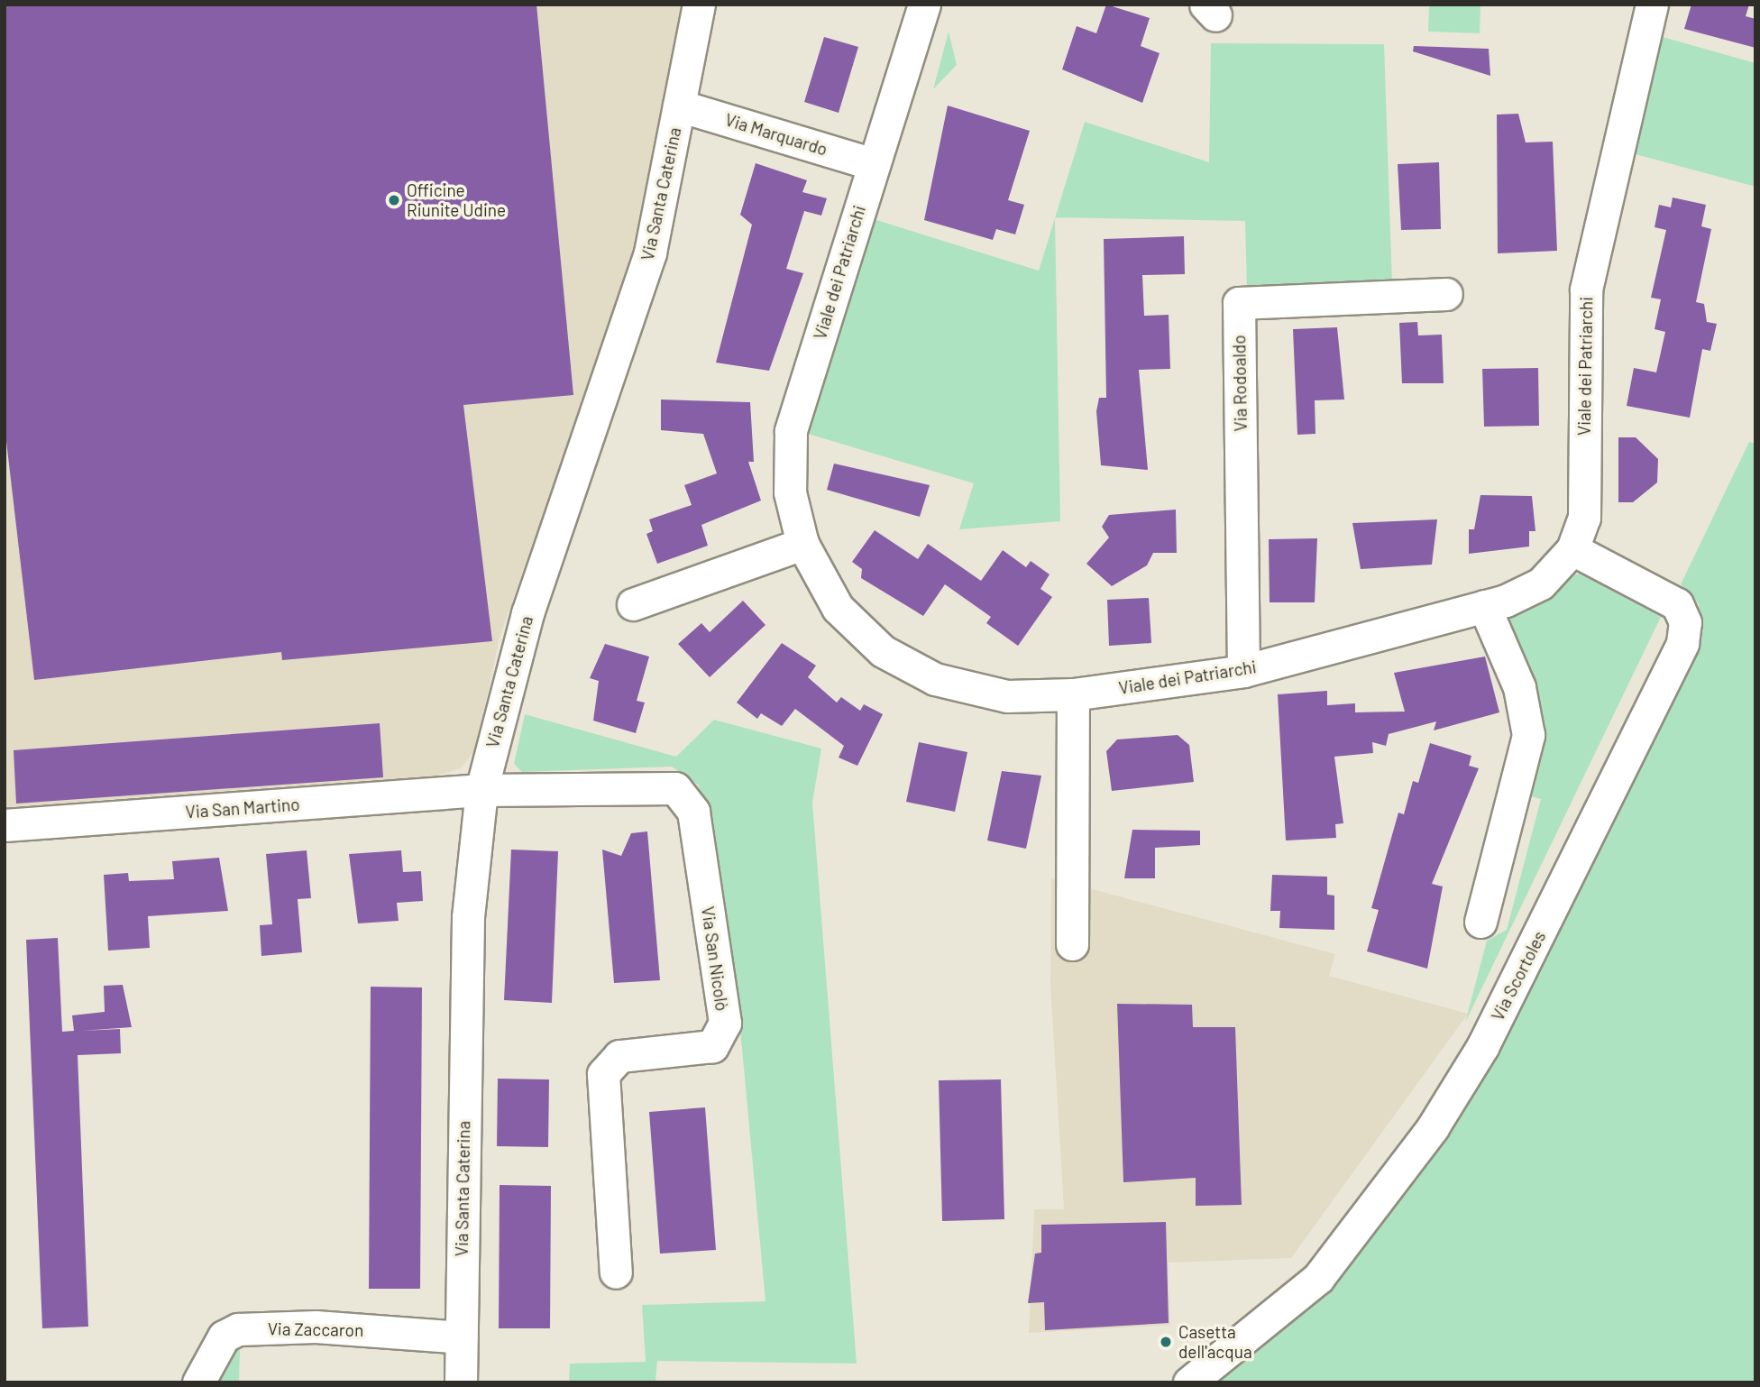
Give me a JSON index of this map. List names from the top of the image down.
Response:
{
  "streets": {
    "street": [
      "Via Marquardo",
      "Via Santa Caterina",
      "Viale dei Patriarchi",
      "Via Rodoaldo",
      "Via San Martino",
      "Via San Nicolò",
      "Via Scortoles",
      "Via Zaccaron"
    ]
  },
  "crossings": [
    ["Via Marquardo", "Via Santa Caterina"],
    ["Via Marquardo", "Viale dei Patriarchi"],
    ["Via Santa Caterina", "Via San Martino"],
    ["Via Santa Caterina", "Via San Nicolò"],
    ["Via Santa Caterina", "Via Zaccaron"],
    ["Viale dei Patriarchi", "Via Rodoaldo"],
    ["Viale dei Patriarchi", "Via Scortoles"],
    ["Via San Martino", "Via San Nicolò"]
  ],
  "places": ["Officine Riunite Udine", "Casetta dell'acqua"]
}
